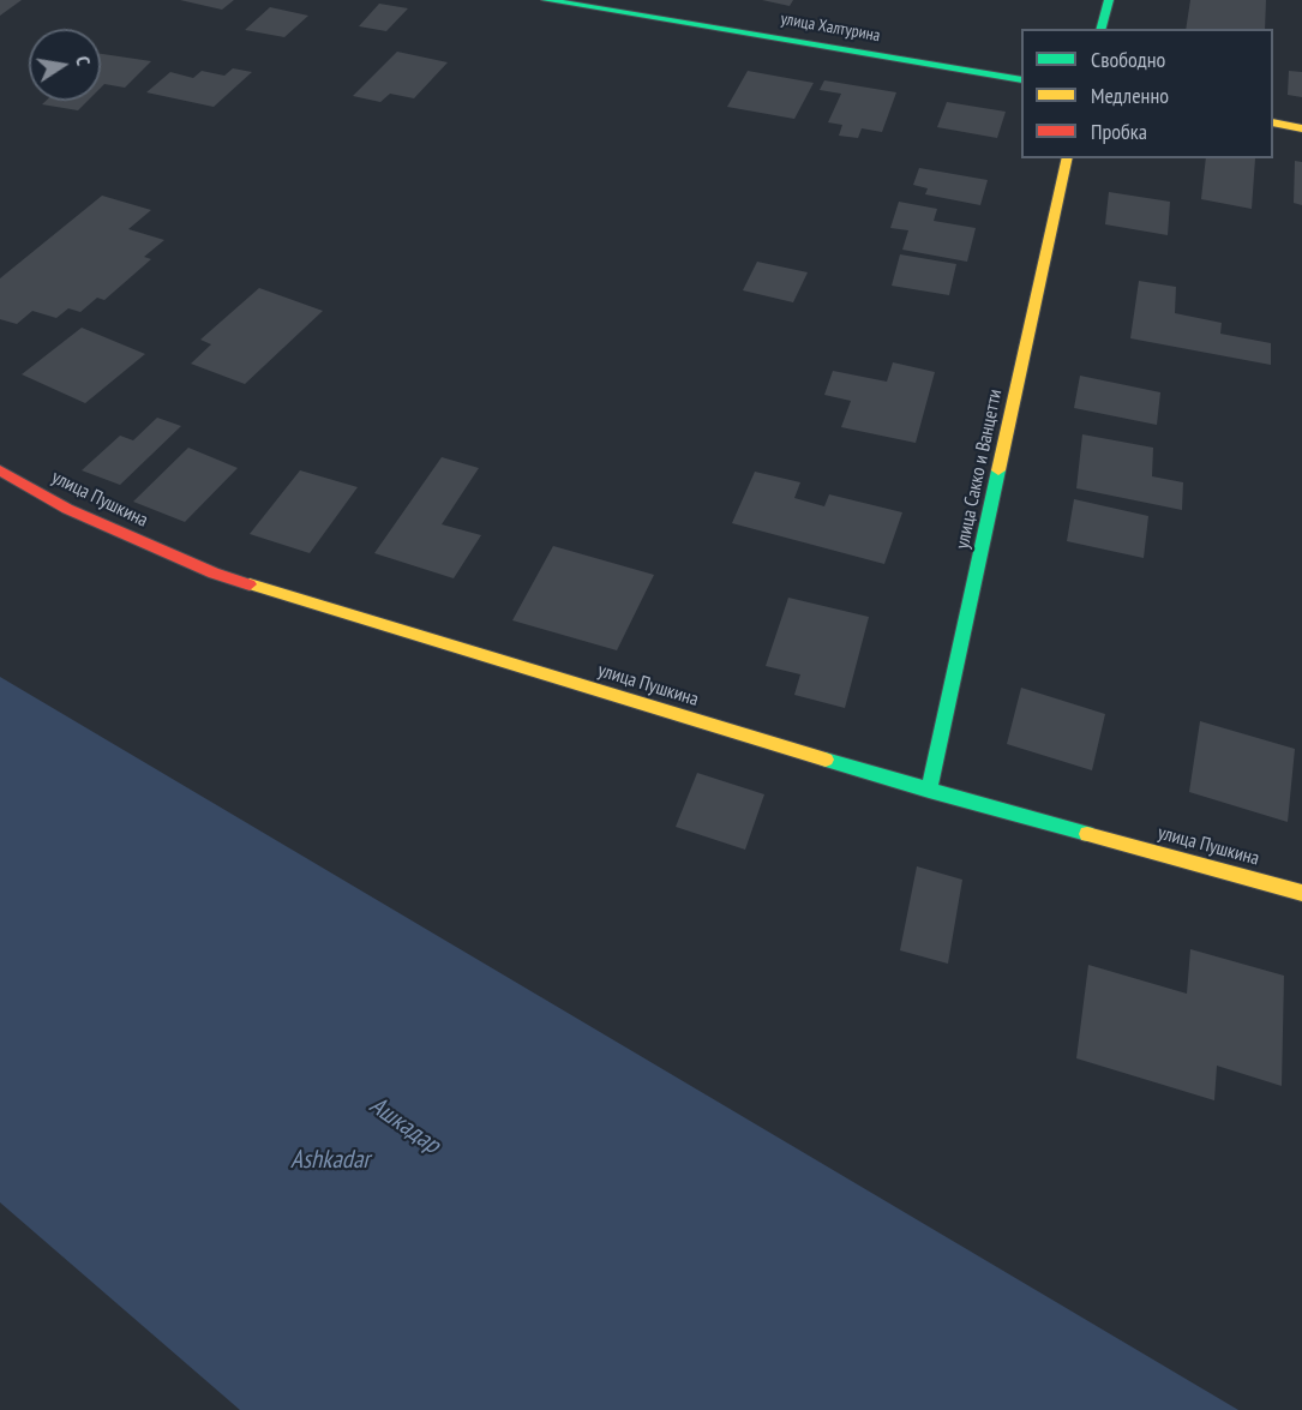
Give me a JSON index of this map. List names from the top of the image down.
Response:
{
  "streets": {
    "street": ["улица Халтурина", "улица Сакко и Ванцетти", "улица Пушкина"]
  },
  "crossings": [
    ["улица Сакко и Ванцетти", "улица Пушкина"]
  ],
  "water": ["Ашкадар", "Ashkadar"],
  "legend": ["Свободно", "Медленно", "Пробка"],
  "north": "right"
}
